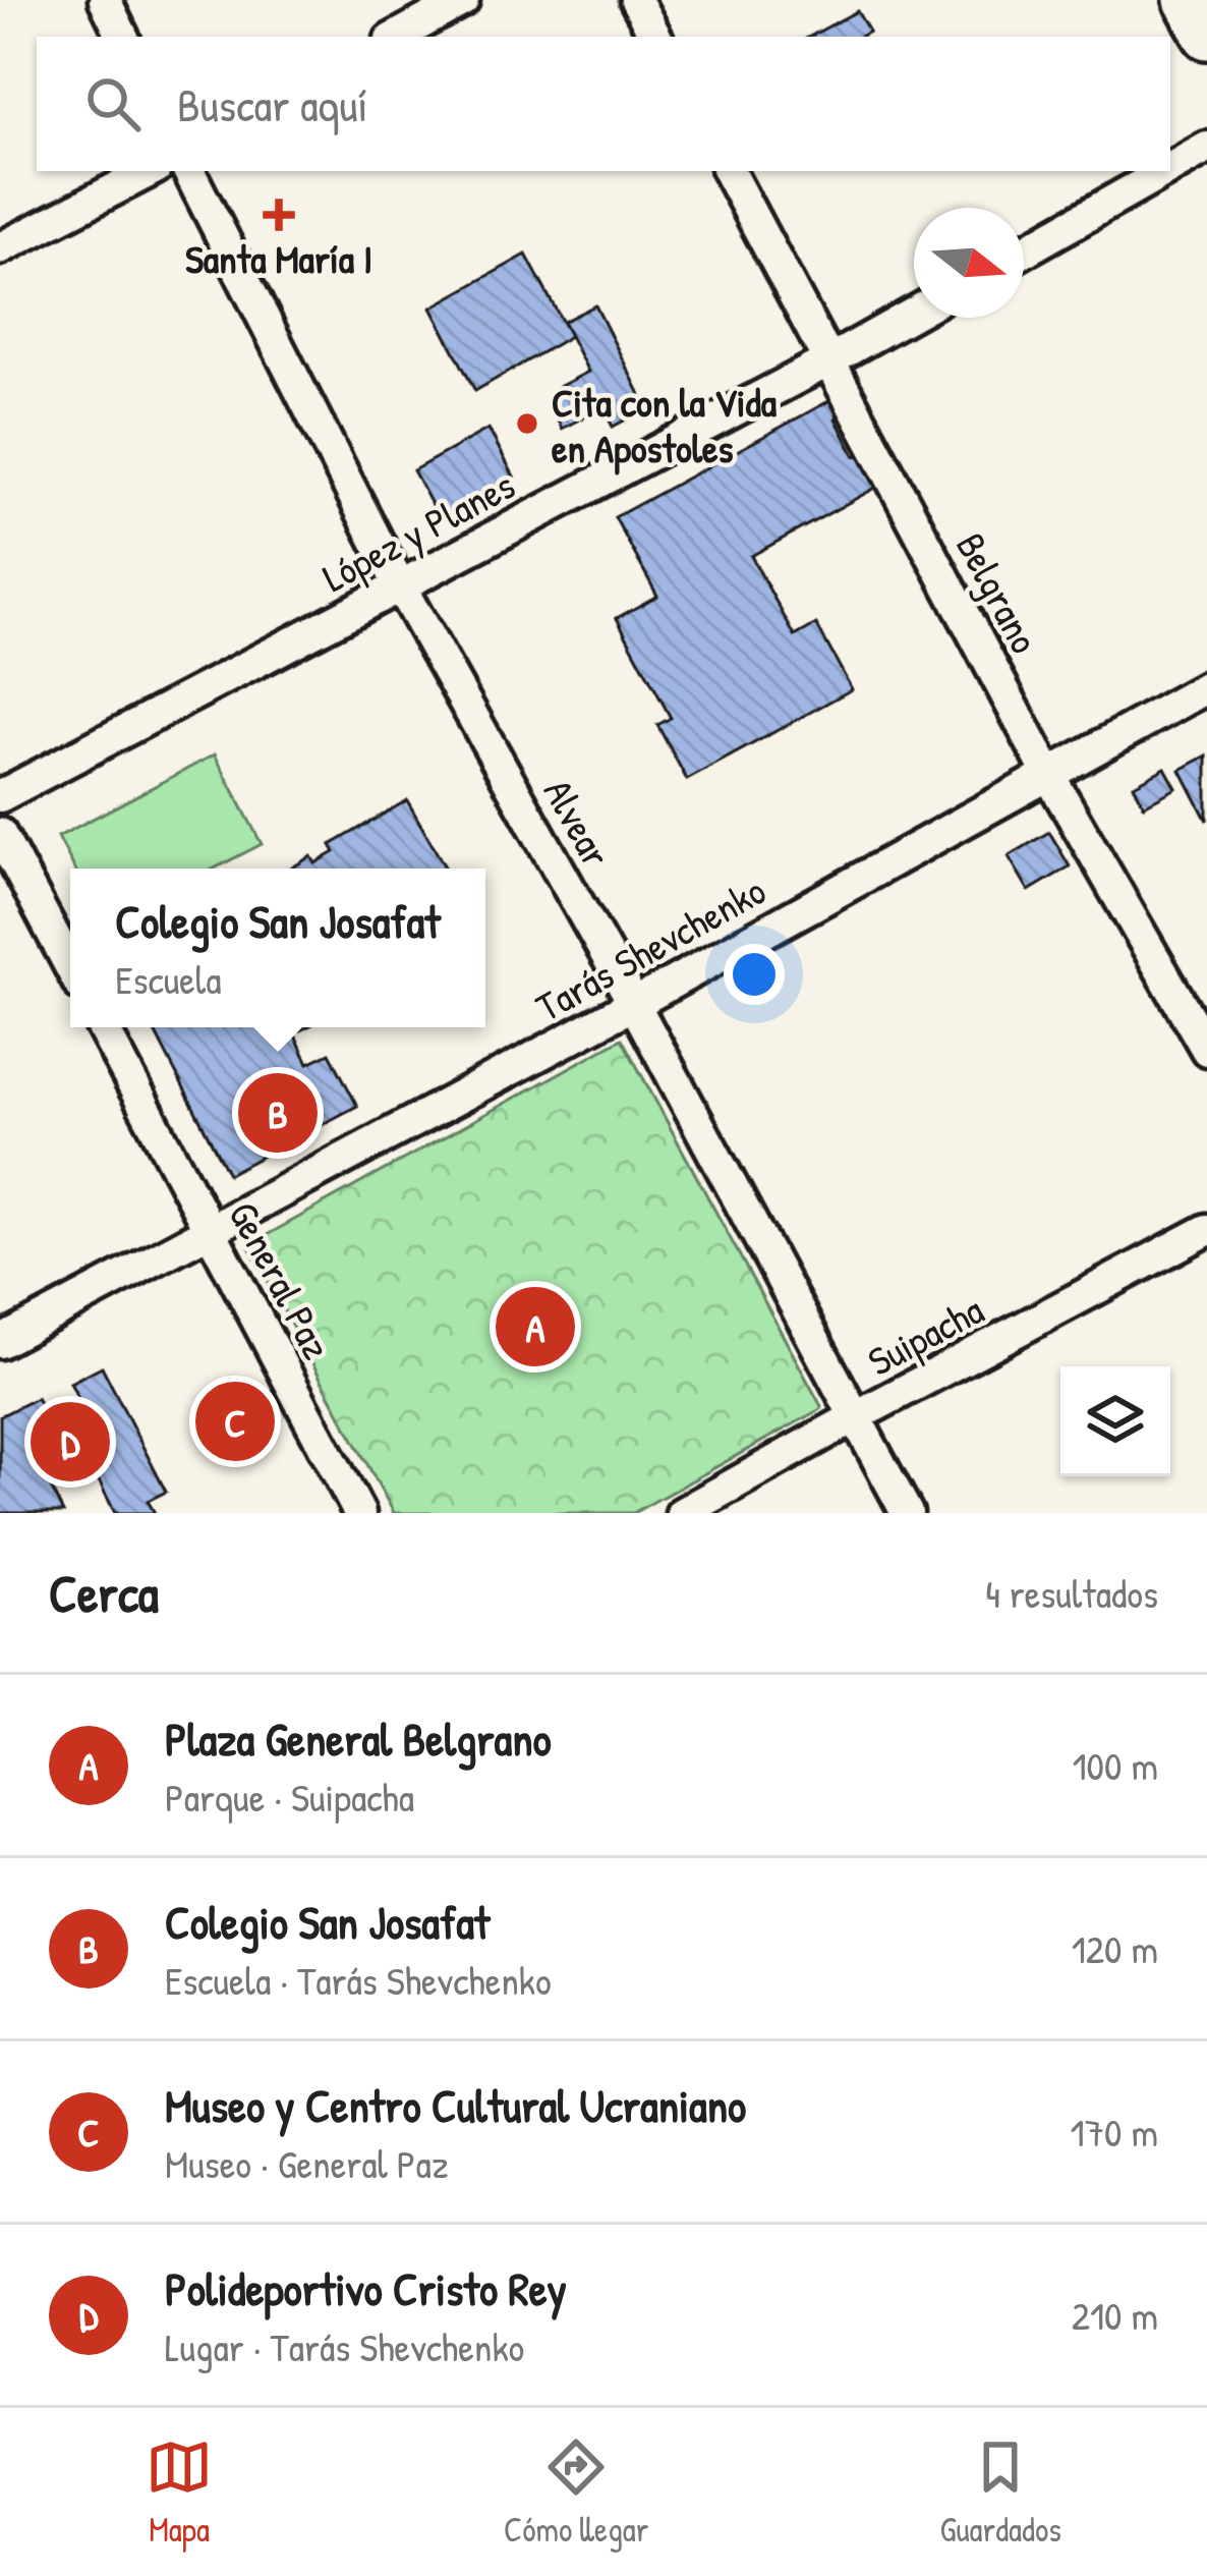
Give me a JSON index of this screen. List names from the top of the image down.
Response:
{
  "streets": {
    "street": [
      "López y Planes",
      "Belgrano",
      "Alvear",
      "Tarás Shevchenko",
      "General Paz",
      "Suipacha"
    ]
  },
  "crossings": [
    ["López y Planes", "Belgrano"],
    ["López y Planes", "Alvear"],
    ["Belgrano", "Tarás Shevchenko"],
    ["Alvear", "Tarás Shevchenko"],
    ["Alvear", "Suipacha"],
    ["Tarás Shevchenko", "General Paz"]
  ],
  "places": {
    "health": ["Santa María I"],
    "other": ["Cita con la Vida en Apostoles"]
  },
  "north": "right",
  "page": {
    "search": "Buscar aquí",
    "popup": ["Colegio San Josafat", "Escuela"],
    "pins": [
      "B",
      "A",
      "C",
      "D"
    ],
    "heading": ["Cerca", "4 resultados"],
    "list": [
      {
        "mark": "A",
        "name": "Plaza General Belgrano",
        "note": "Parque · Suipacha",
        "value": "100 m"
      },
      {
        "mark": "B",
        "name": "Colegio San Josafat",
        "note": "Escuela · Tarás Shevchenko",
        "value": "120 m"
      },
      {
        "mark": "C",
        "name": "Museo y Centro Cultural Ucraniano",
        "note": "Museo · General Paz",
        "value": "170 m"
      },
      {
        "mark": "D",
        "name": "Polideportivo Cristo Rey",
        "note": "Lugar · Tarás Shevchenko",
        "value": "210 m"
      }
    ],
    "nav": ["Mapa", "Cómo llegar", "Guardados"]
  }
}
